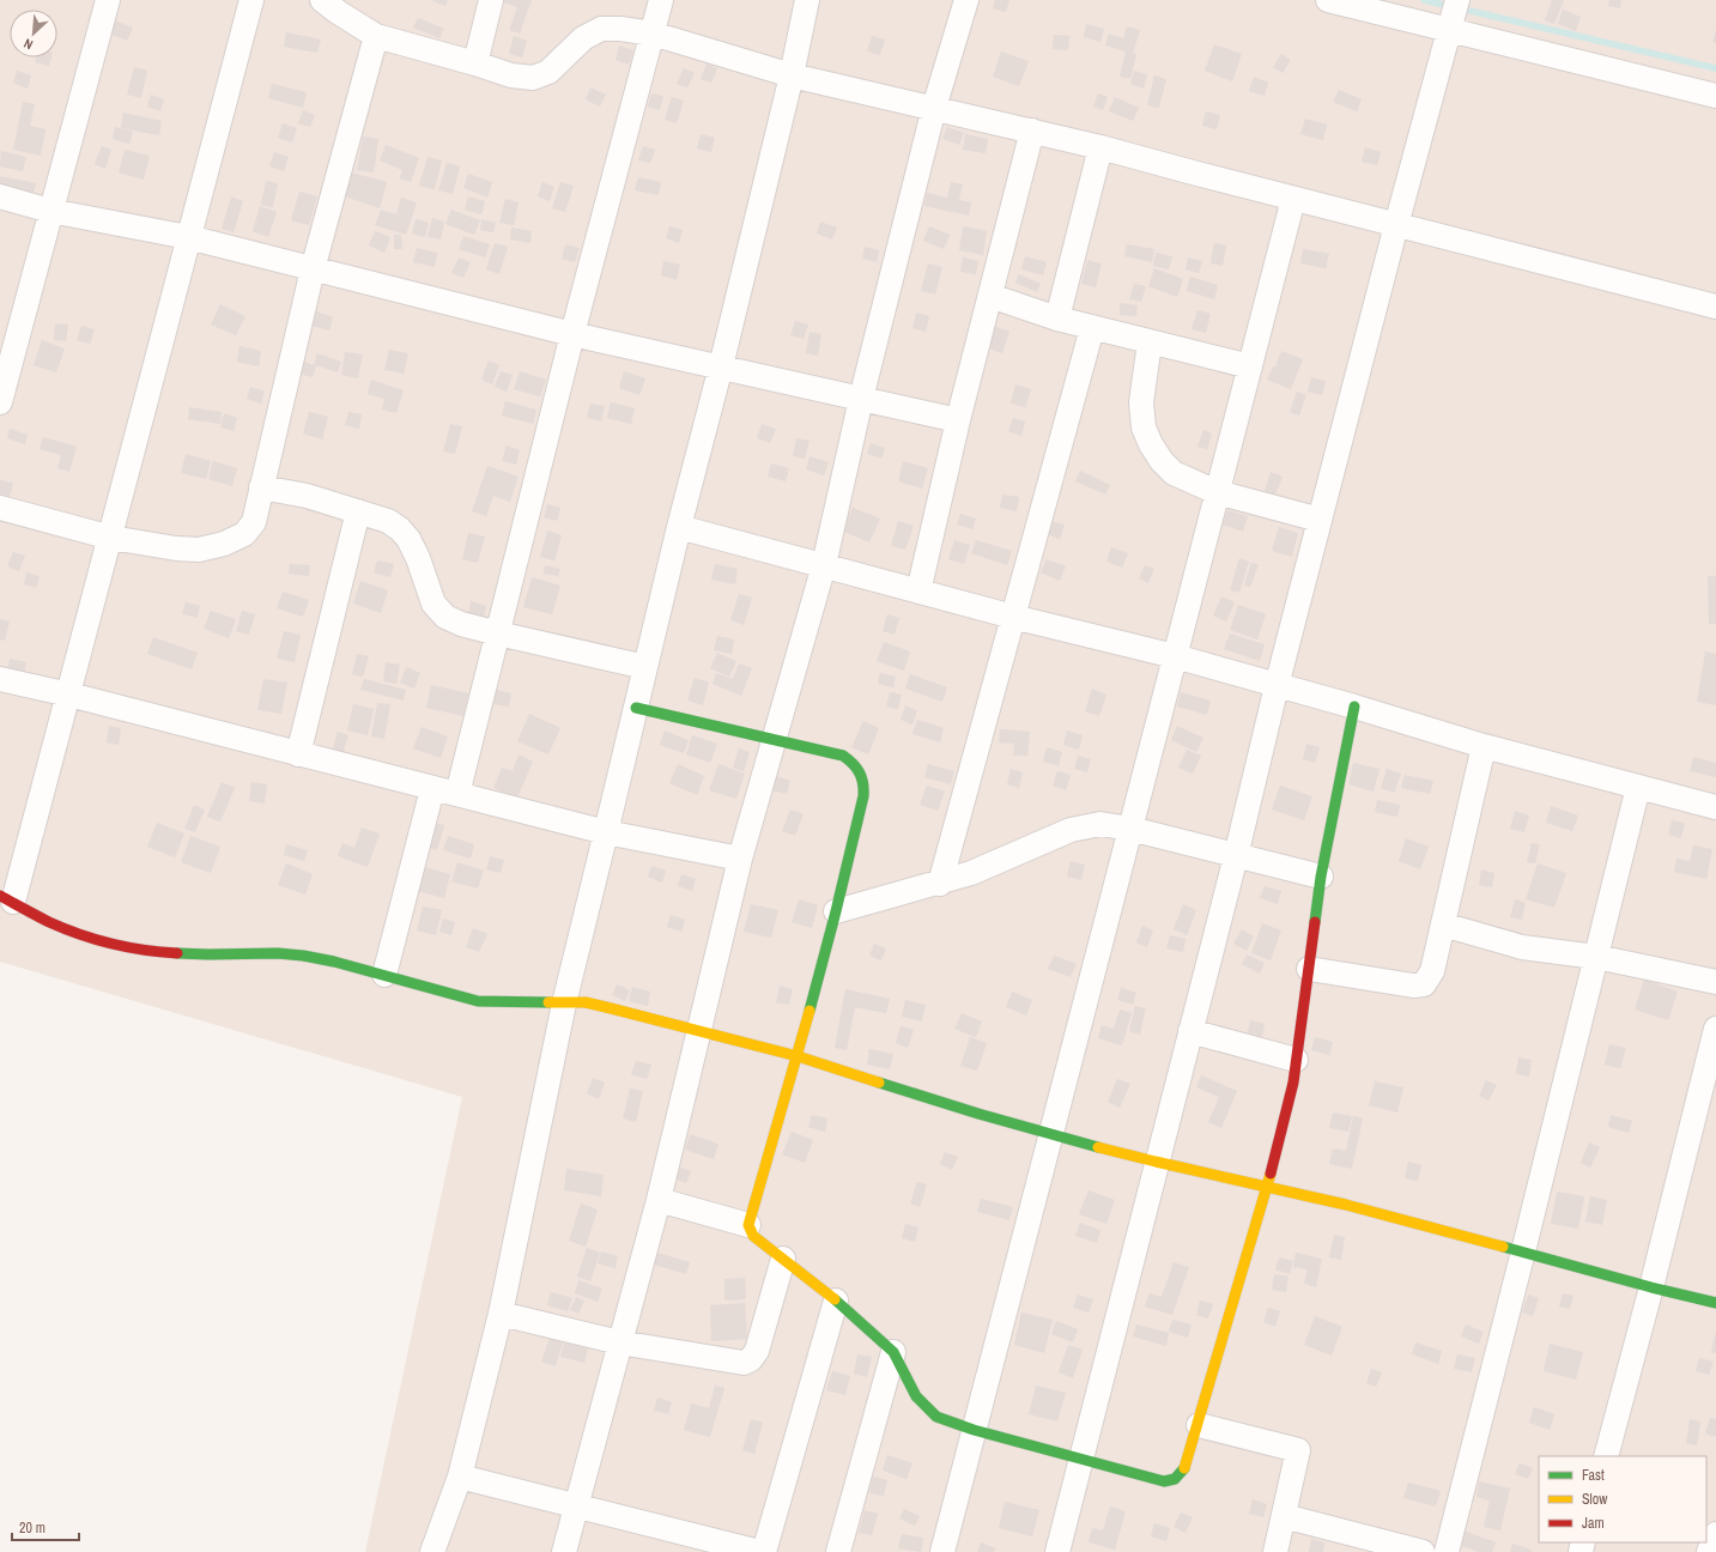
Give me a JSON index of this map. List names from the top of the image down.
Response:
{
  "legend": ["Fast", "Slow", "Jam"],
  "scale_bar": "20 m",
  "north": "bottom left"
}
